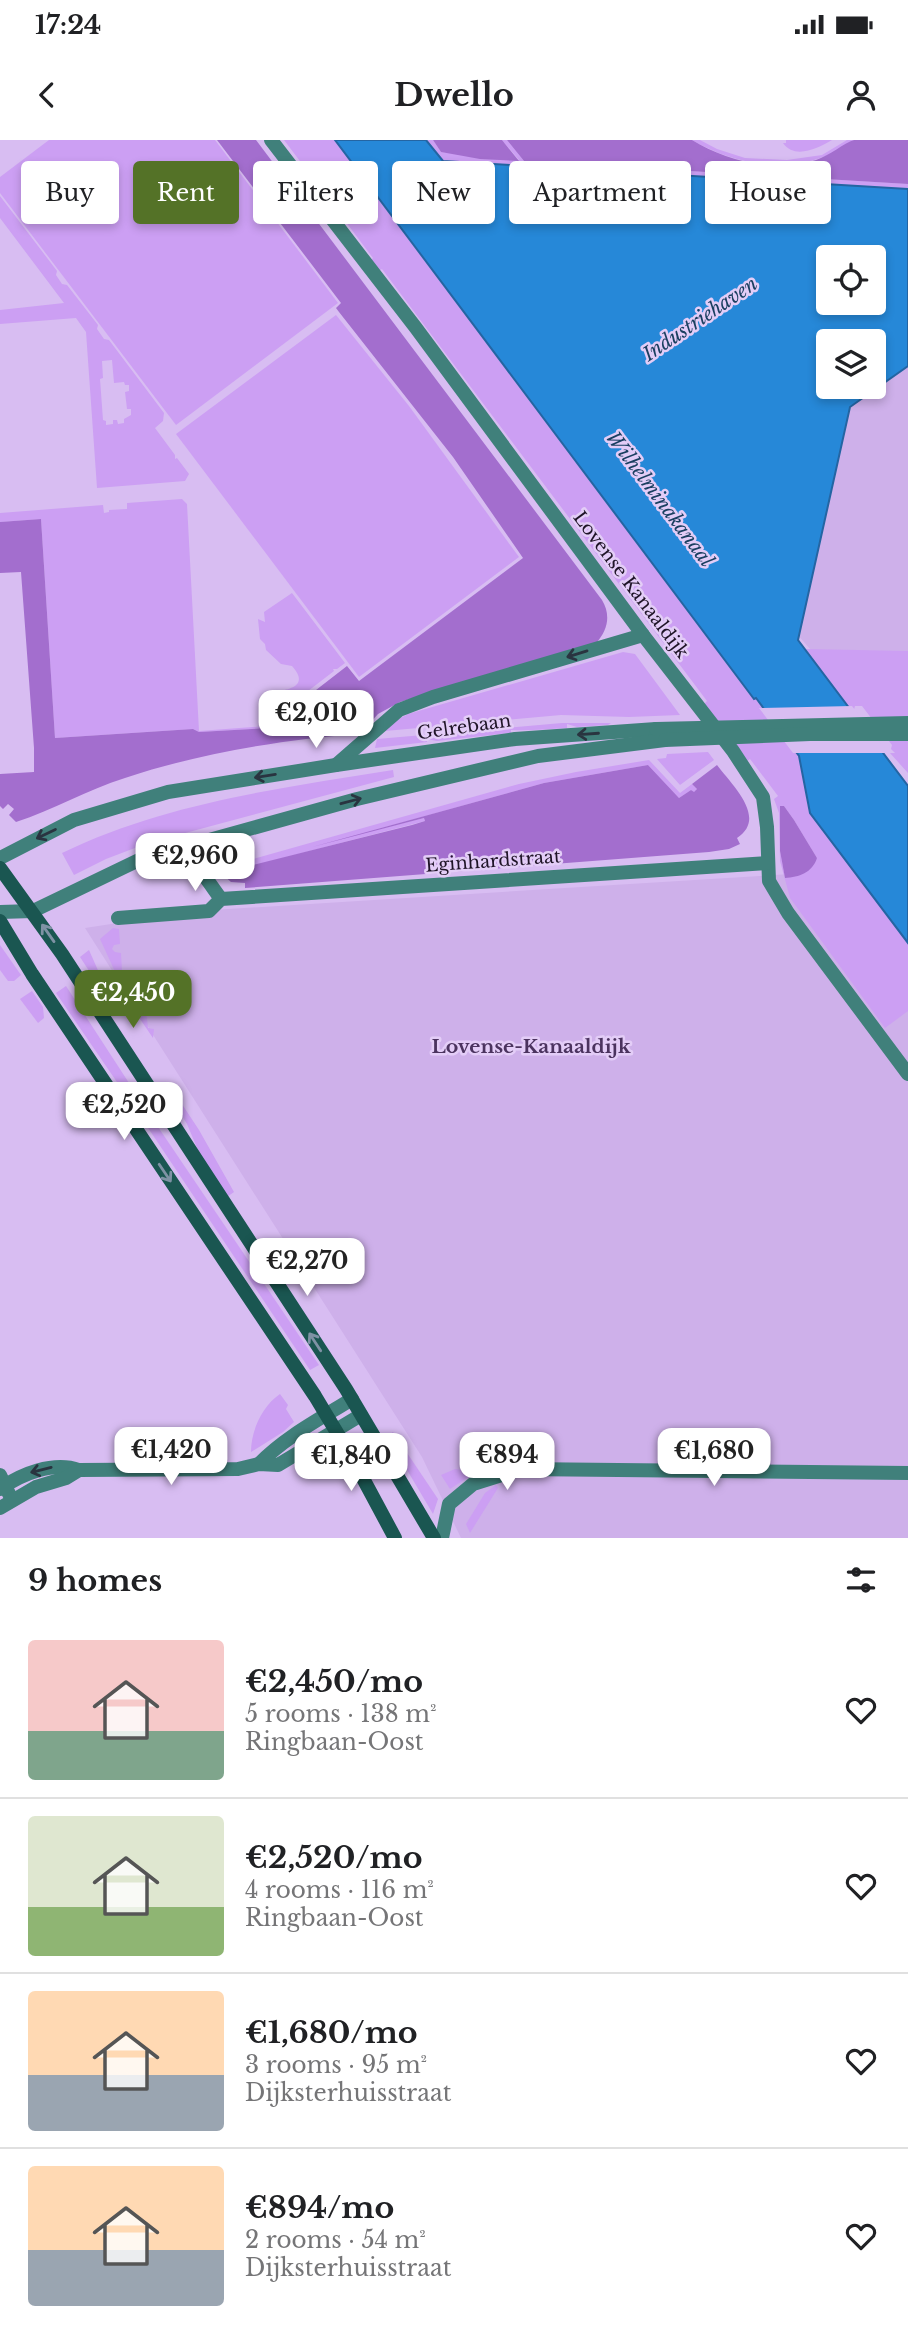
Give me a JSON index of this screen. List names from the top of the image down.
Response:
{
  "streets": {
    "street": ["Lovense Kanaaldijk", "Gelrebaan", "Eginhardstraat"]
  },
  "crossings": [
    ["Lovense Kanaaldijk", "Eginhardstraat"]
  ],
  "districts": ["Lovense-Kanaaldijk"],
  "water": ["Industriehaven", "Wilhelminakanaal"],
  "page": {
    "status": "17:24",
    "header": "Dwello",
    "chip": [
      "Buy",
      "Rent",
      "Filters",
      "New",
      "Apartment",
      "House"
    ],
    "price": [
      "€2,010",
      "€2,960",
      "€2,450",
      "€2,520",
      "€2,270",
      "€1,420",
      "€1,680",
      "€894",
      "€1,840"
    ],
    "heading": "9 homes",
    "list": [
      {
        "name": "€2,450/mo",
        "note": "5 rooms · 138 m² · Ringbaan-Oost"
      },
      {
        "name": "€2,520/mo",
        "note": "4 rooms · 116 m² · Ringbaan-Oost"
      },
      {
        "name": "€1,680/mo",
        "note": "3 rooms · 95 m² · Dijksterhuisstraat"
      },
      {
        "name": "€894/mo",
        "note": "2 rooms · 54 m² · Dijksterhuisstraat"
      }
    ]
  }
}
